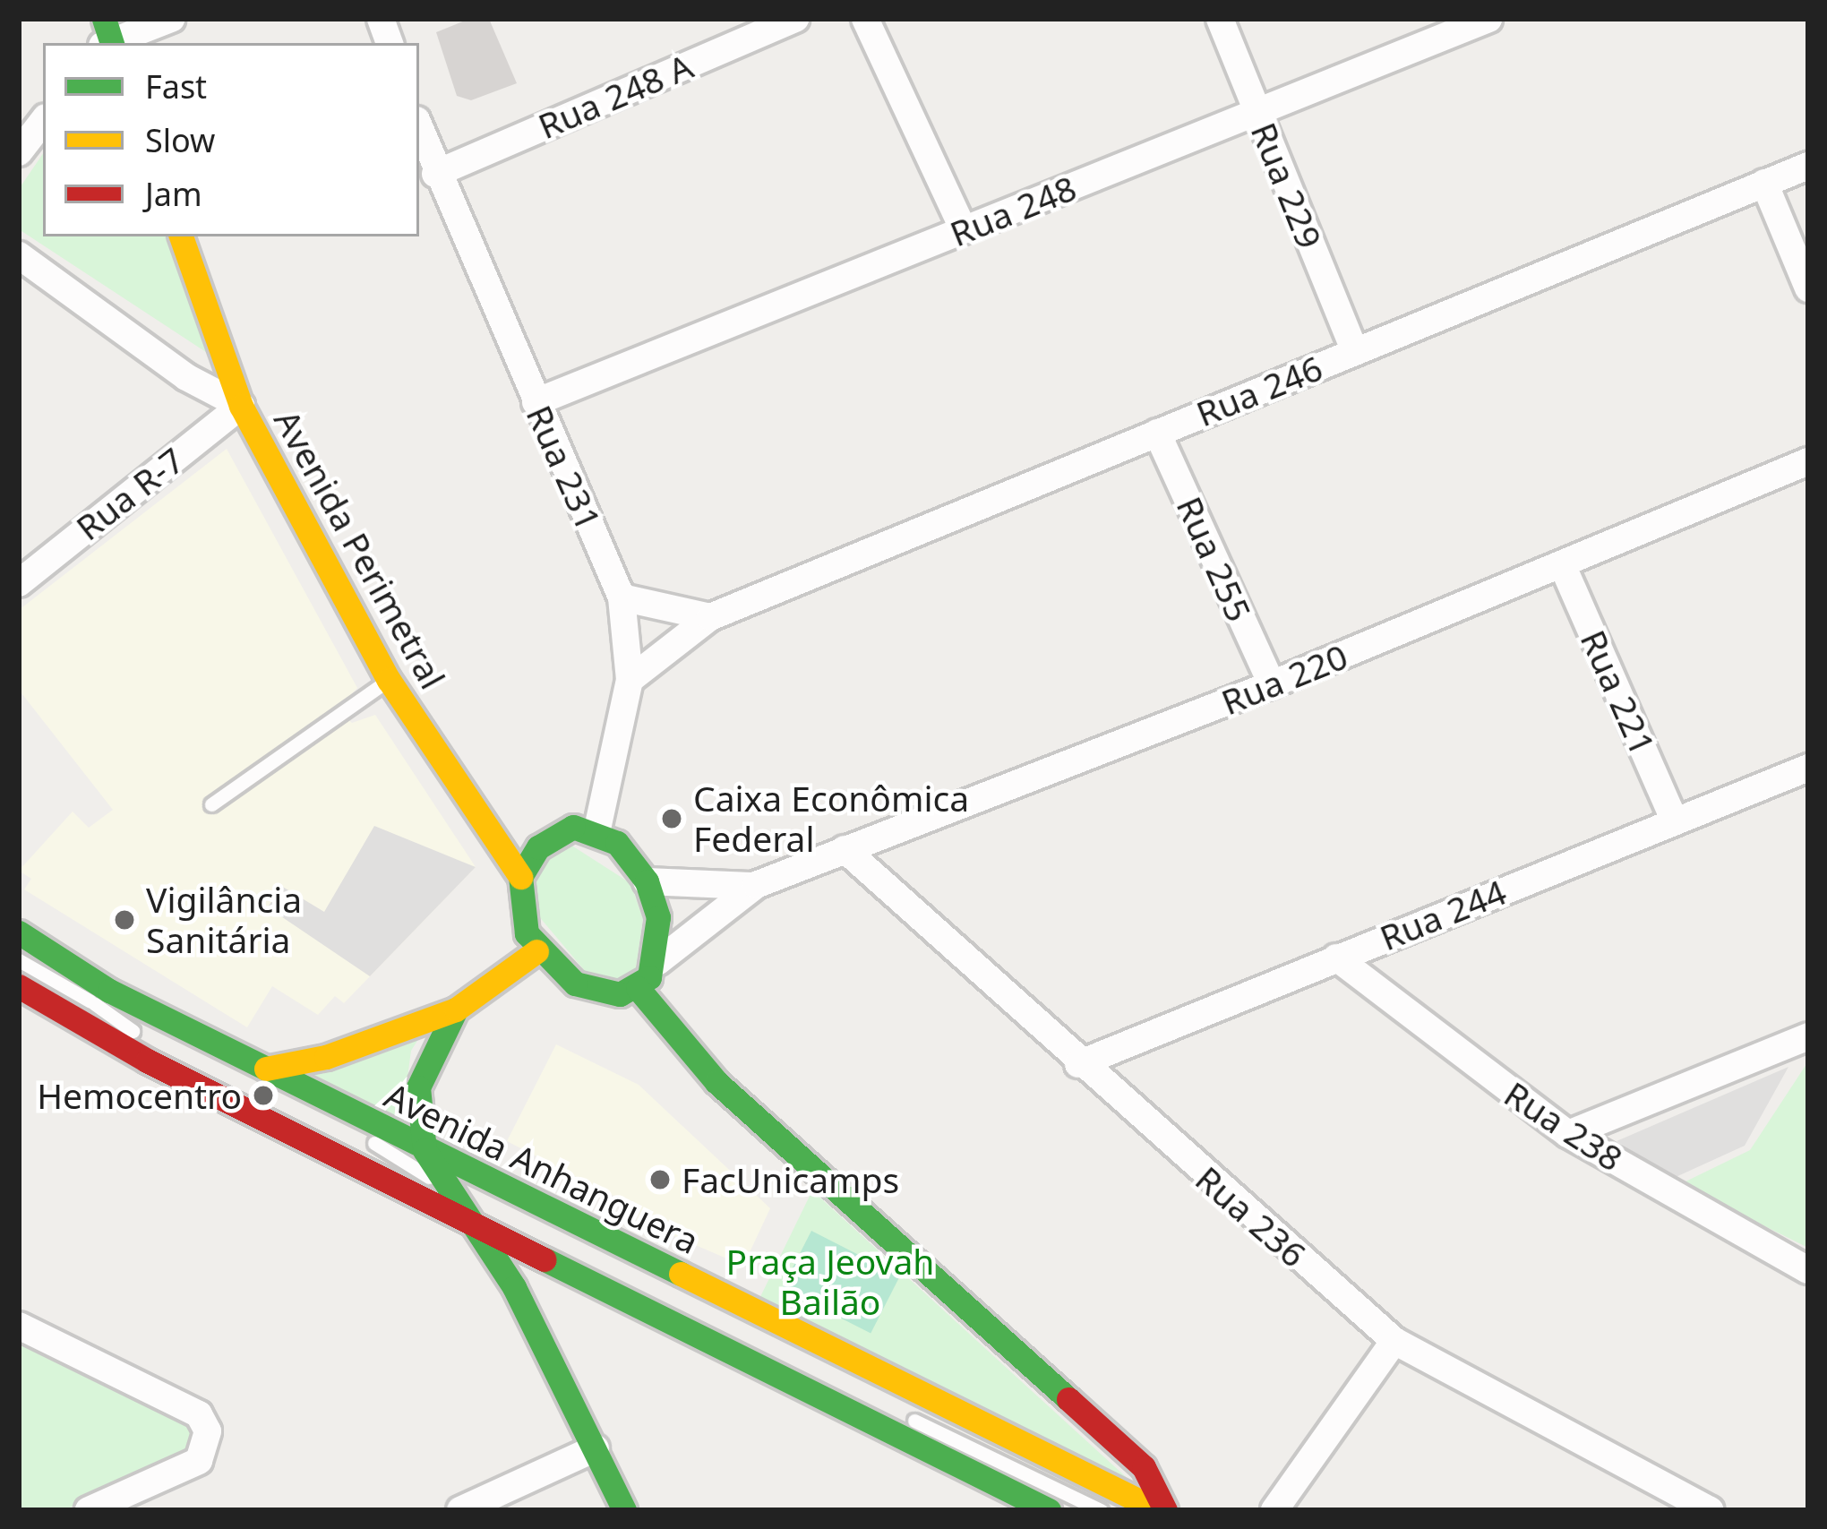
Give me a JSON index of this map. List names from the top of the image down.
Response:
{
  "streets": {
    "street": [
      "Rua 248 A",
      "Rua 229",
      "Rua 248",
      "Rua 246",
      "Rua 231",
      "Rua R-7",
      "Avenida Perimetral",
      "Rua 255",
      "Rua 220",
      "Rua 221",
      "Rua 244",
      "Rua 238",
      "Avenida Anhanguera",
      "Rua 236"
    ]
  },
  "crossings": [
    ["Rua 248 A", "Rua 231"],
    ["Rua 229", "Rua 248"],
    ["Rua 229", "Rua 246"],
    ["Rua 248", "Rua 231"],
    ["Rua 246", "Rua 231"],
    ["Rua 246", "Rua 255"],
    ["Rua 231", "Avenida Perimetral"],
    ["Rua 231", "Rua 220"],
    ["Rua R-7", "Avenida Perimetral"],
    ["Avenida Perimetral", "Rua 220"],
    ["Rua 255", "Rua 220"],
    ["Rua 220", "Rua 221"],
    ["Rua 220", "Rua 236"],
    ["Rua 221", "Rua 244"],
    ["Rua 244", "Rua 238"],
    ["Rua 244", "Rua 236"]
  ],
  "parks": ["Praça Jeovah Bailão"],
  "places": [
    "Caixa Econômica Federal",
    "Vigilância Sanitária",
    "Hemocentro",
    "FacUnicamps"
  ],
  "legend": ["Fast", "Slow", "Jam"]
}
